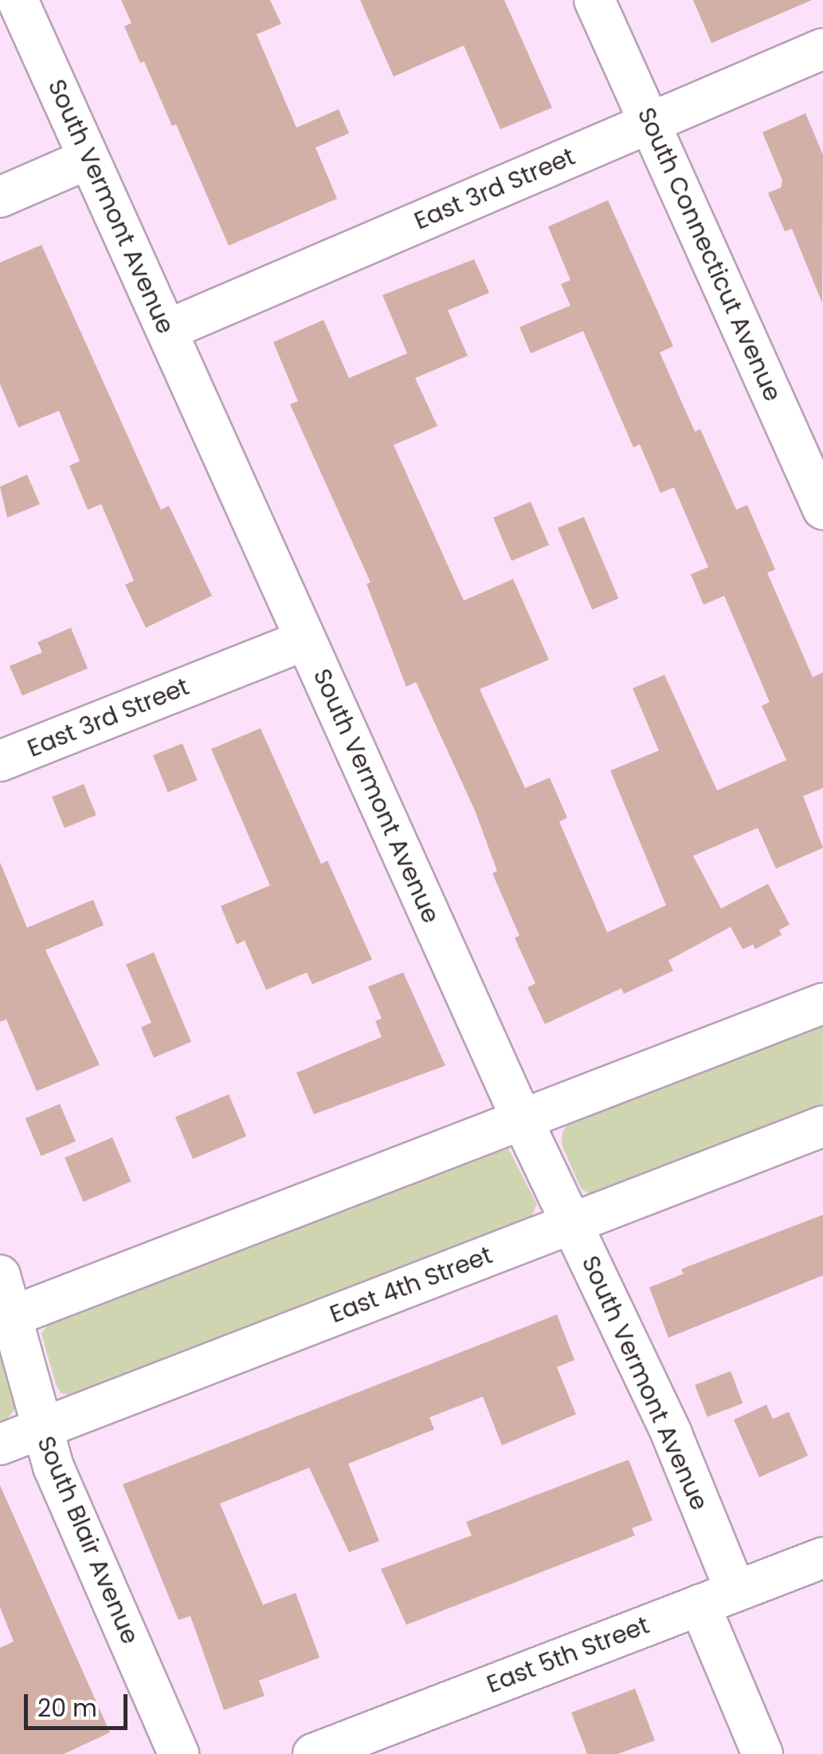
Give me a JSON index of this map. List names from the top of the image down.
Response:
{
  "streets": {
    "street": [
      "East 3rd Street",
      "South Vermont Avenue",
      "South Connecticut Avenue",
      "East 4th Street",
      "South Blair Avenue",
      "East 5th Street"
    ]
  },
  "crossings": [
    ["East 3rd Street", "South Vermont Avenue"],
    ["East 3rd Street", "South Connecticut Avenue"],
    ["South Vermont Avenue", "East 4th Street"],
    ["South Vermont Avenue", "East 5th Street"],
    ["East 4th Street", "South Blair Avenue"]
  ],
  "scale_bar": "20 m"
}
